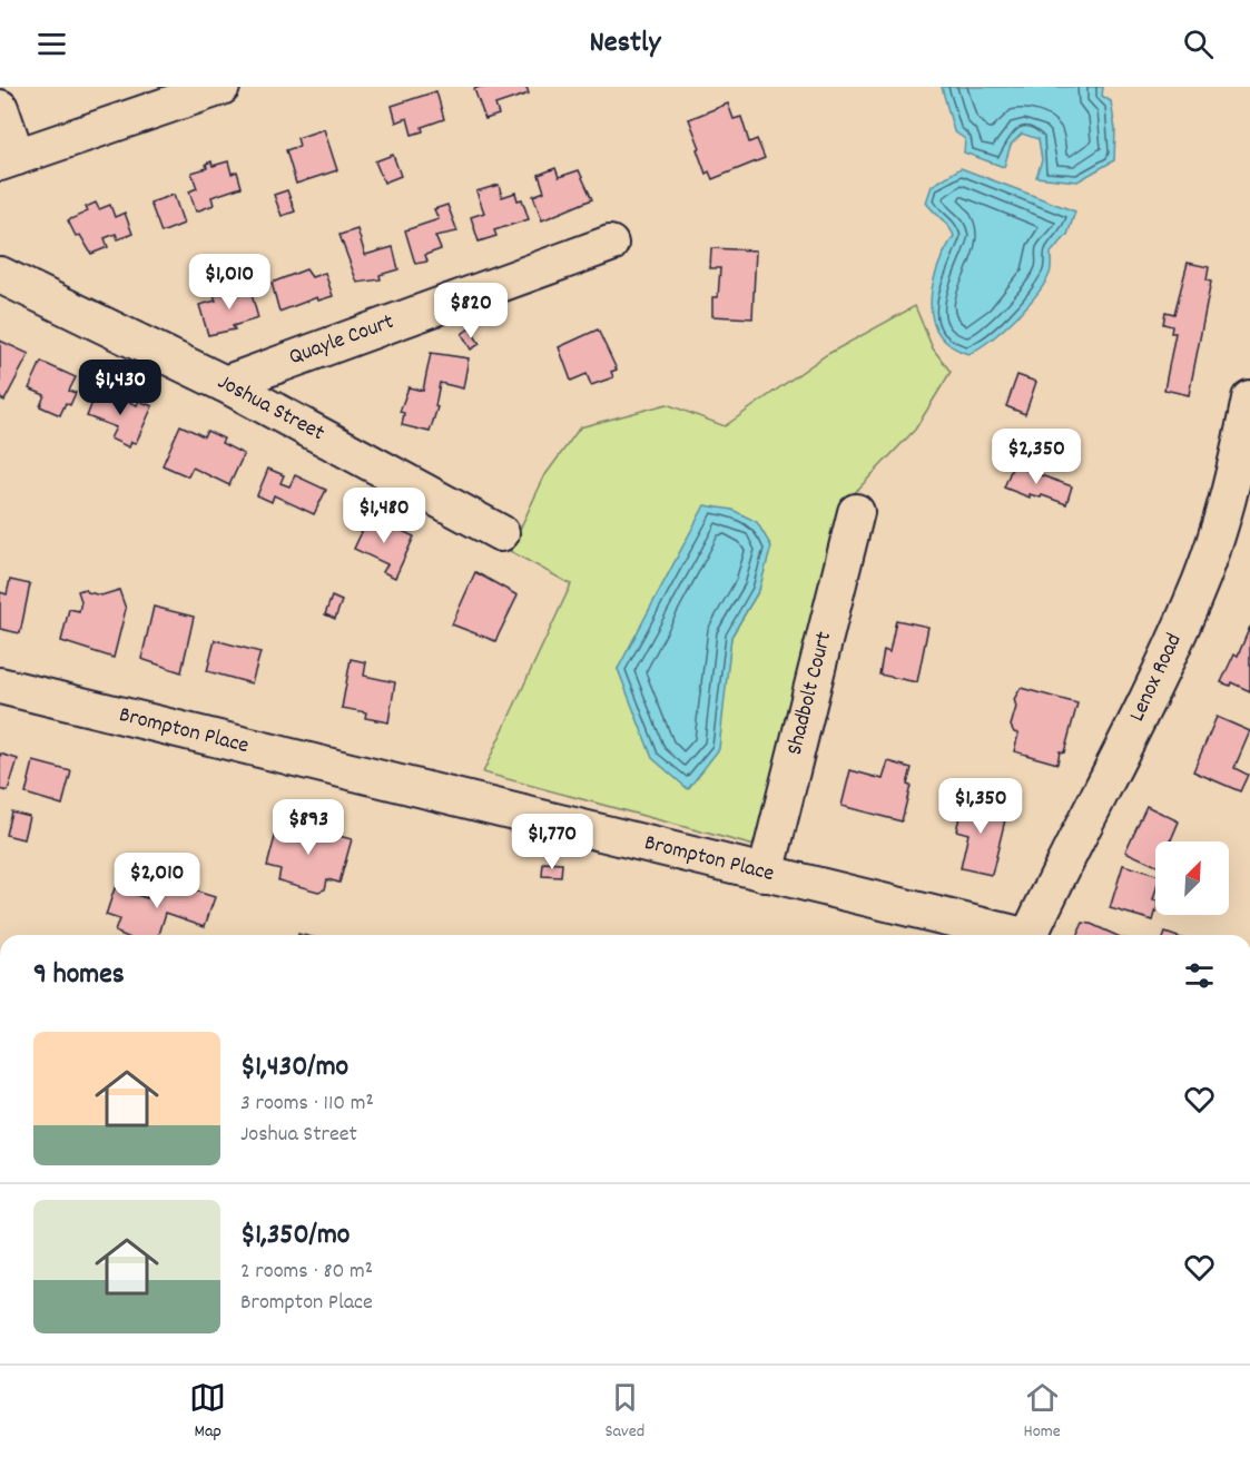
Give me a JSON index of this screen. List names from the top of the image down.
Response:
{
  "streets": {
    "street": [
      "Quayle Court",
      "Joshua Street",
      "Lenox Road",
      "Shadbolt Court",
      "Brompton Place"
    ]
  },
  "crossings": [
    ["Quayle Court", "Joshua Street"],
    ["Shadbolt Court", "Brompton Place"]
  ],
  "north": "top right",
  "page": {
    "header": "Nestly",
    "price": [
      "$1,010",
      "$820",
      "$1,430",
      "$2,350",
      "$1,480",
      "$1,350",
      "$893",
      "$1,770",
      "$2,010"
    ],
    "heading": "9 homes",
    "list": [
      {
        "name": "$1,430/mo",
        "note": "3 rooms · 110 m² · Joshua Street"
      },
      {
        "name": "$1,350/mo",
        "note": "2 rooms · 80 m² · Brompton Place"
      }
    ],
    "tabs": ["Map", "Saved", "Home"]
  }
}
